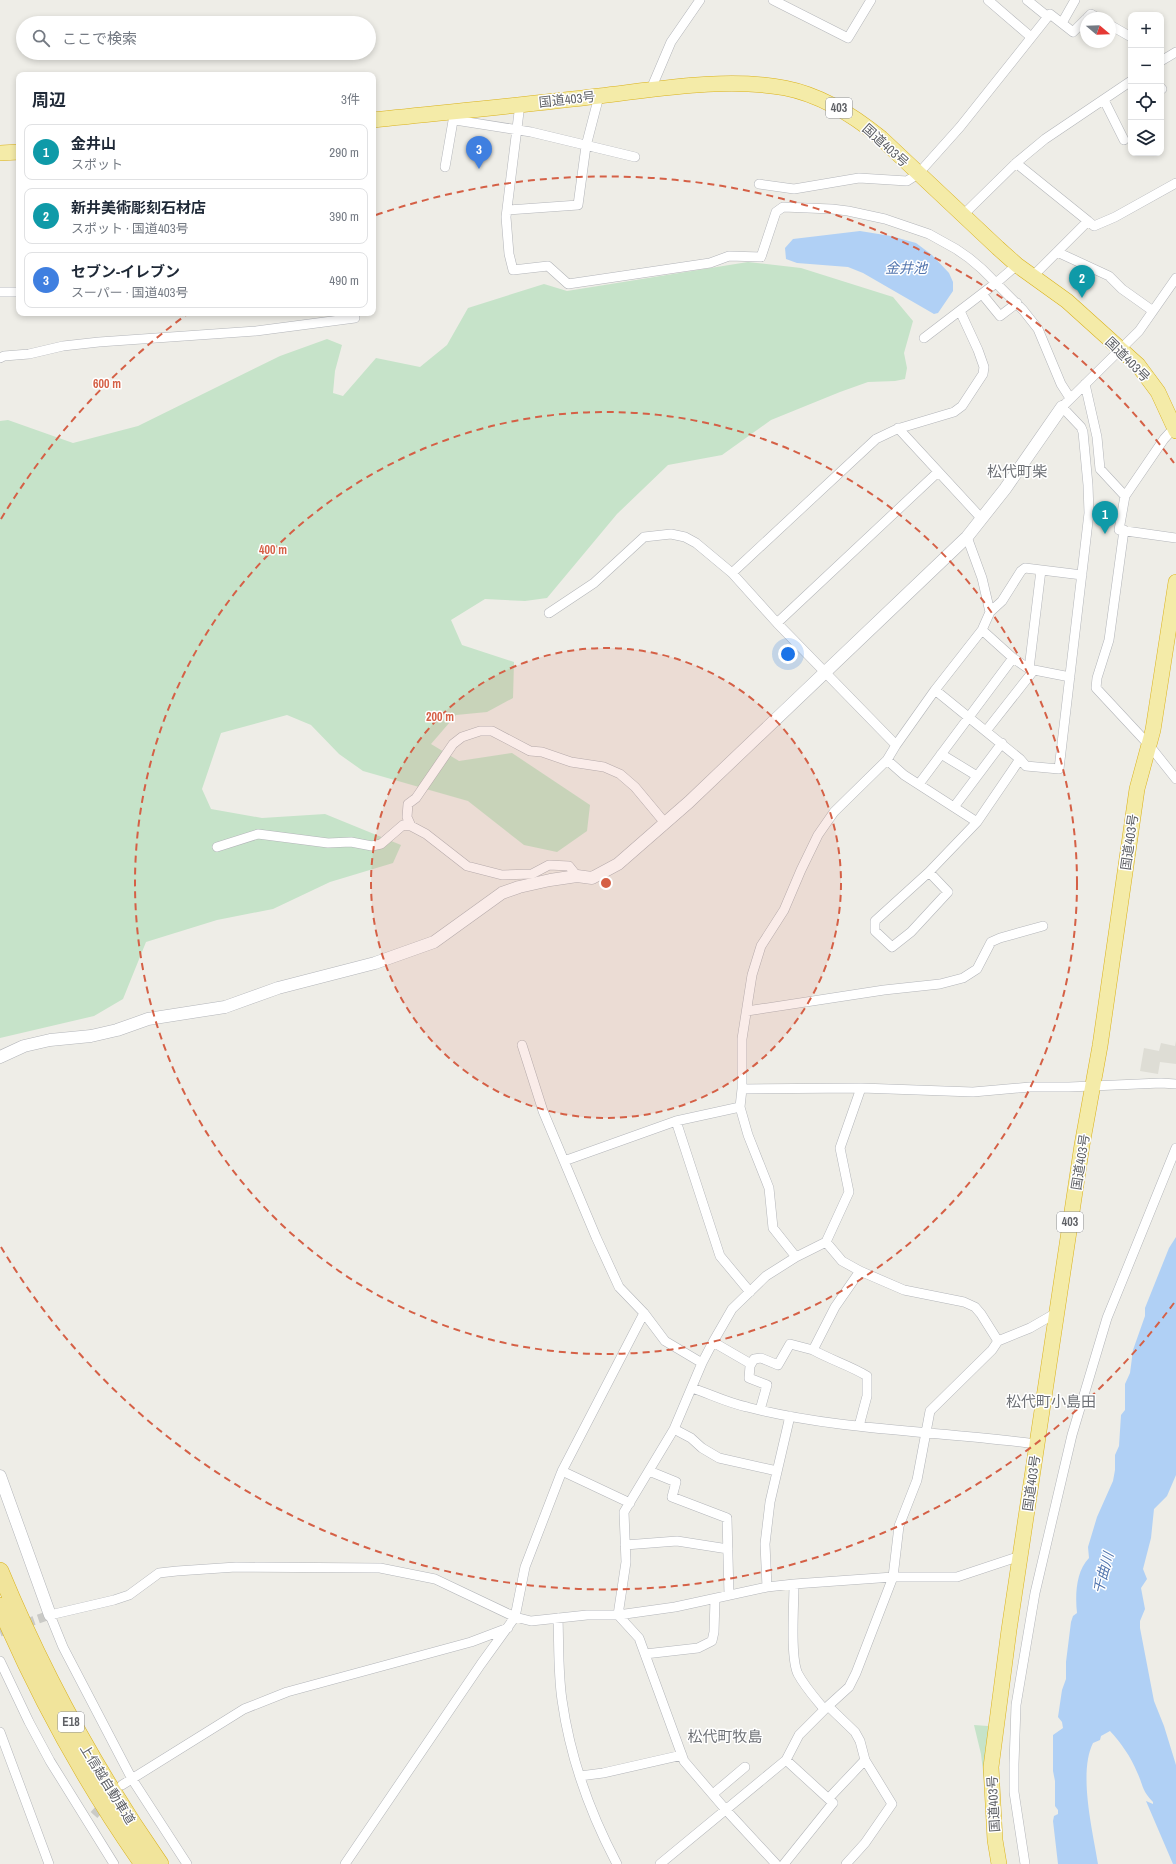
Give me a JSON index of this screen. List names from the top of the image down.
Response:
{
  "streets": {
    "highway": [
      "国道403号",
      "403",
      "E18",
      "上信越自動車道"
    ]
  },
  "districts": ["松代町柴", "松代町小島田", "松代町牧島"],
  "water": ["金井池", "千曲川"],
  "north": "right",
  "page": {
    "map_buttons": ["+", "−"],
    "search": "ここで検索",
    "heading": ["周辺", "3件"],
    "list": [
      {
        "mark": "1",
        "name": "金井山",
        "note": "スポット",
        "value": "290 m"
      },
      {
        "mark": "2",
        "name": "新井美術彫刻石材店",
        "note": "スポット · 国道403号",
        "value": "390 m"
      },
      {
        "mark": "3",
        "name": "セブン-イレブン",
        "note": "スーパー · 国道403号",
        "value": "490 m"
      }
    ],
    "pins": ["3", "2", "1"]
  },
  "rings": ["600 m", "400 m", "200 m"]
}
